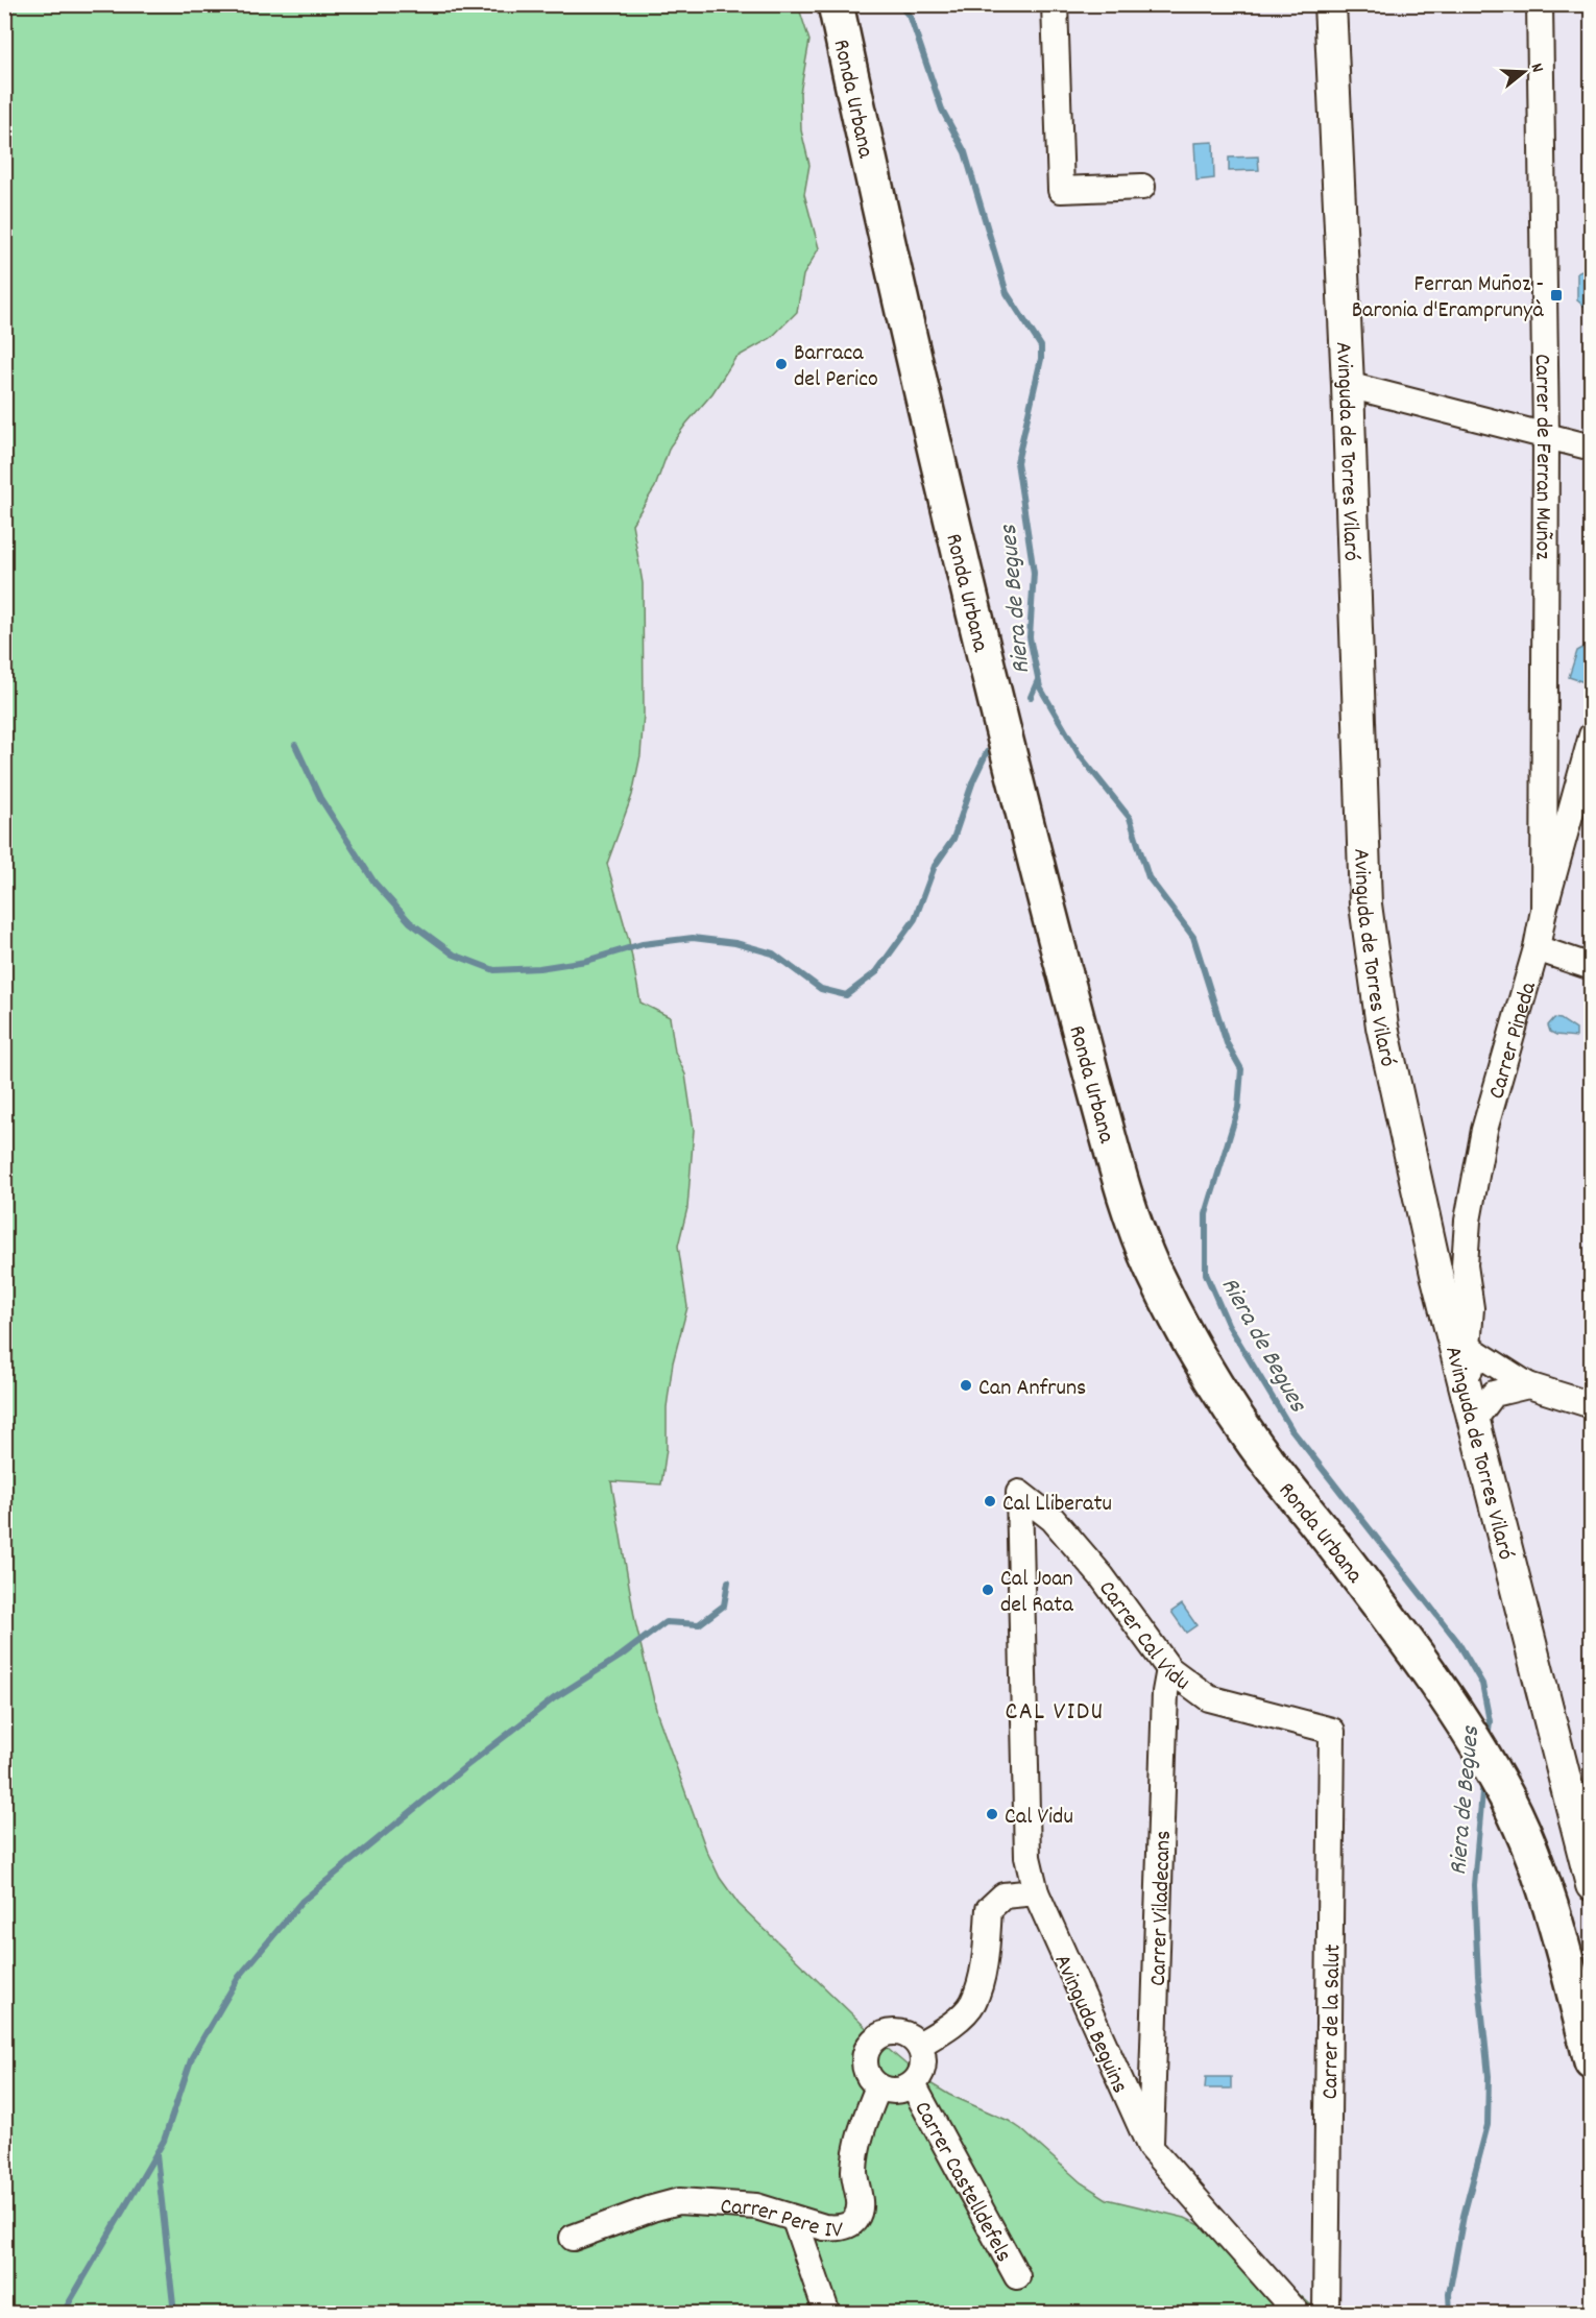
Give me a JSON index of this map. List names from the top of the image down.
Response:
{
  "streets": {
    "main road": ["Ronda Urbana"],
    "street": [
      "Avinguda de Torres Vilaró",
      "Carrer de Ferran Muñoz",
      "Carrer Pineda",
      "Carrer Cal Vidu",
      "Carrer Viladecans",
      "Carrer de la Salut",
      "Avinguda Beguins",
      "Carrer Castelldefels",
      "Carrer Pere IV"
    ]
  },
  "crossings": [
    ["Avinguda de Torres Vilaró", "Carrer Pineda"],
    ["Carrer de Ferran Muñoz", "Carrer Pineda"],
    ["Carrer Cal Vidu", "Carrer Viladecans"],
    ["Carrer Cal Vidu", "Carrer de la Salut"],
    ["Carrer Cal Vidu", "Avinguda Beguins"],
    ["Carrer Viladecans", "Avinguda Beguins"],
    ["Carrer Castelldefels", "Carrer Pere IV"]
  ],
  "districts": ["CAL VIDU"],
  "water": ["Riera de Begues"],
  "places": {
    "transit": ["Ferran Muñoz - Baronia d'Eramprunyà"],
    "other": [
      "Barraca del Perico",
      "Can Anfruns",
      "Cal Lliberatu",
      "Cal Joan del Rata",
      "Cal Vidu"
    ]
  },
  "north": "right"
}
